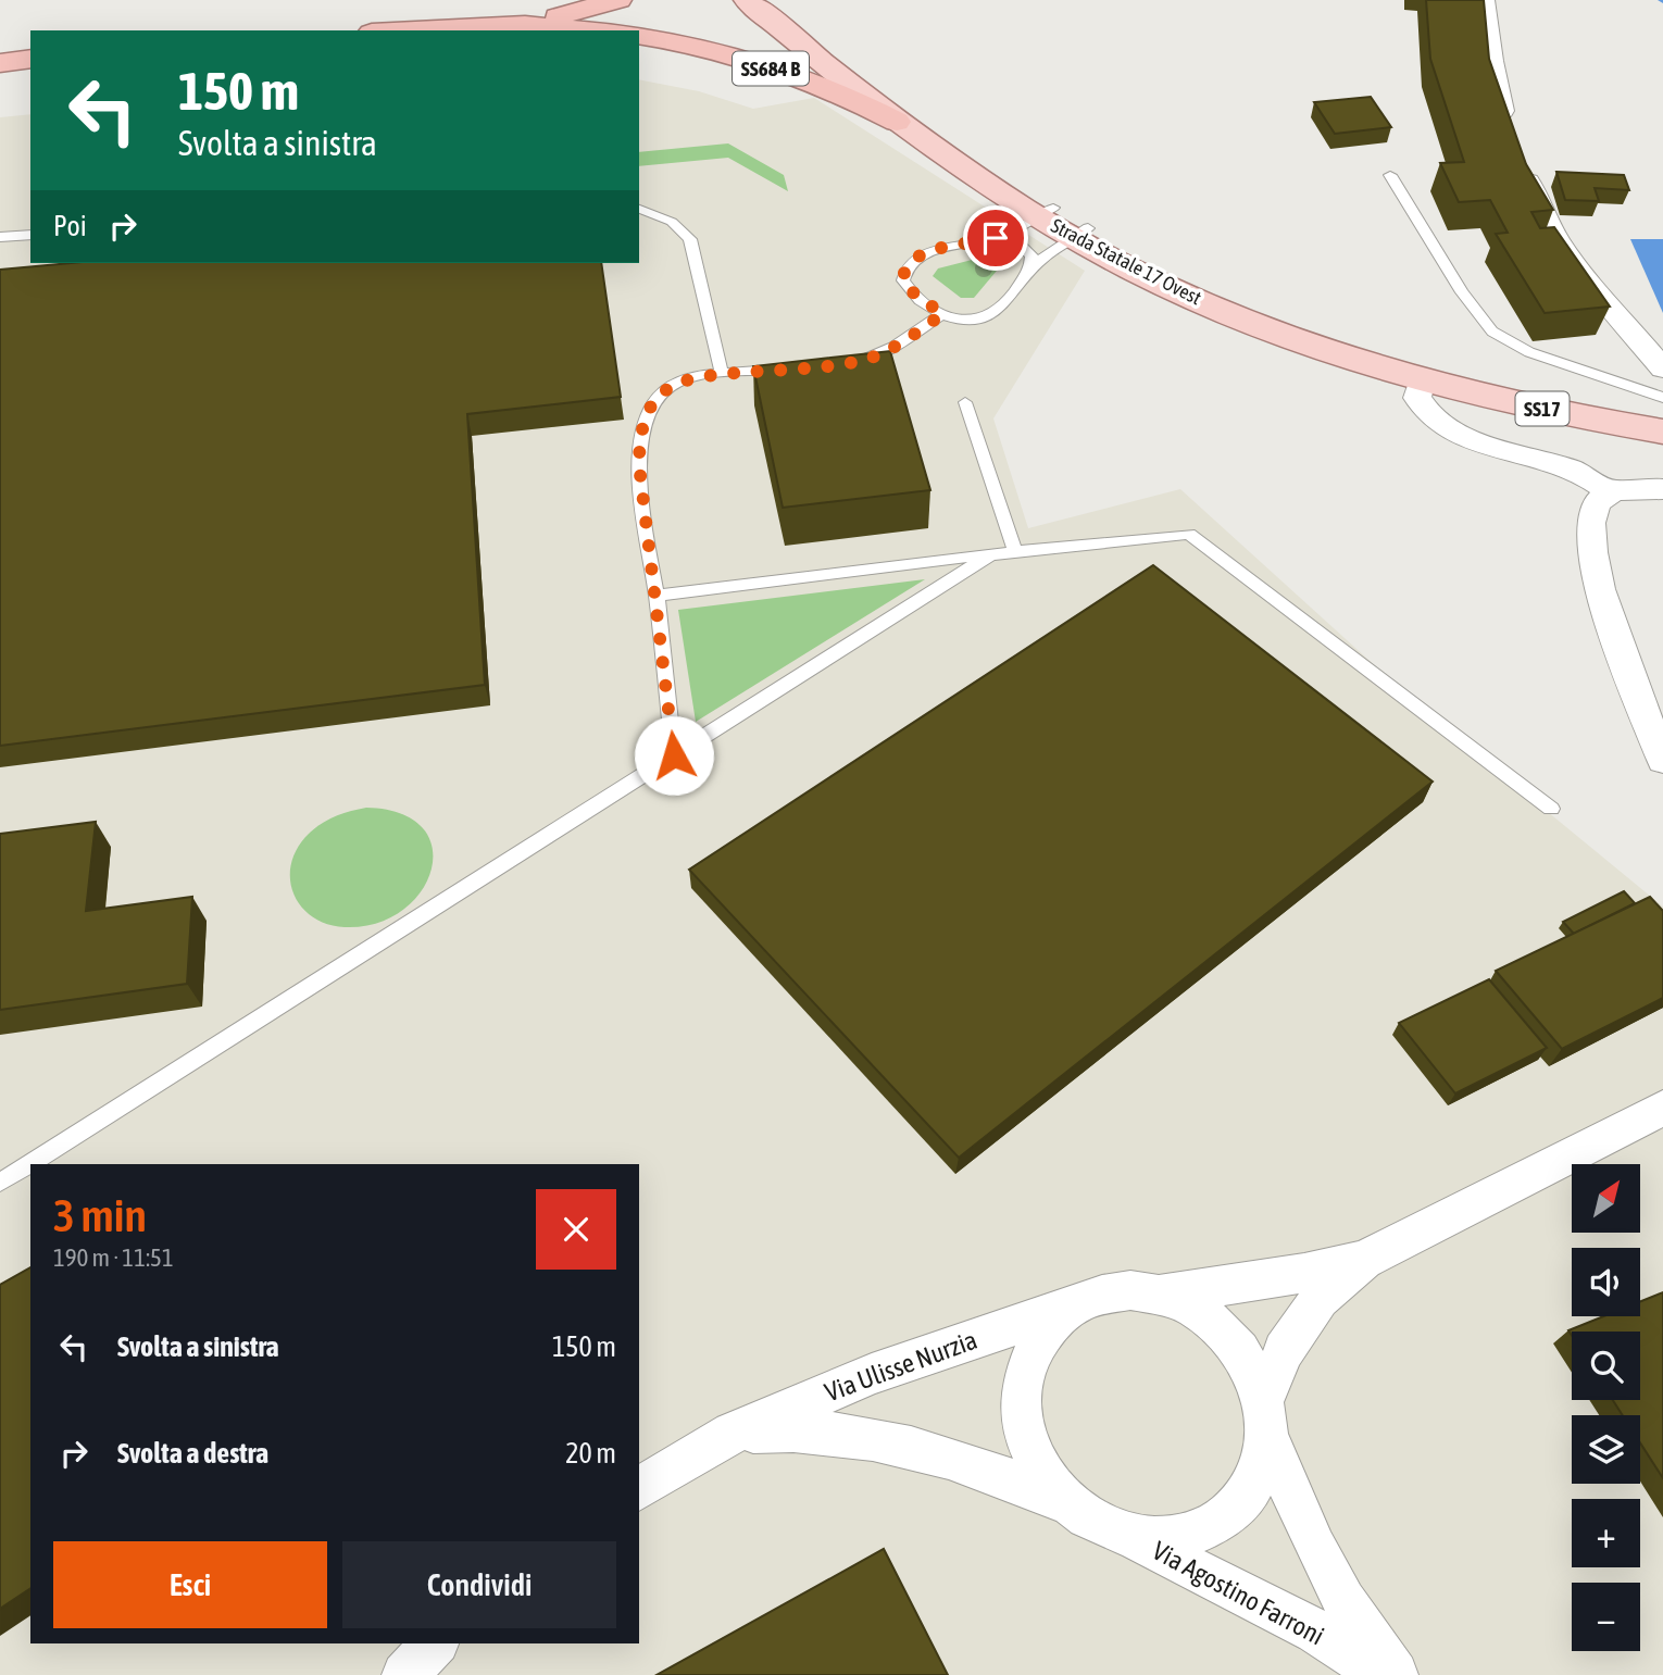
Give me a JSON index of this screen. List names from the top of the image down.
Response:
{
  "streets": {
    "highway": ["SS684 B"],
    "main road": ["Strada Statale 17 Ovest", "SS17"],
    "street": ["Via Ulisse Nurzia", "Via Agostino Farroni"]
  },
  "crossings": [
    ["SS684 B", "Strada Statale 17 Ovest"],
    ["Via Ulisse Nurzia", "Via Agostino Farroni"]
  ],
  "north": "top right",
  "page": {
    "turn": ["150 m", "Svolta a sinistra"],
    "then": "Poi",
    "map_buttons": ["+", "−"],
    "heading": ["3 min", "190 m · 11:51"],
    "list": [
      {
        "name": "Svolta a sinistra",
        "value": "150 m"
      },
      {
        "name": "Svolta a destra",
        "value": "20 m"
      }
    ],
    "buttons": ["Esci", "Condividi"]
  }
}
